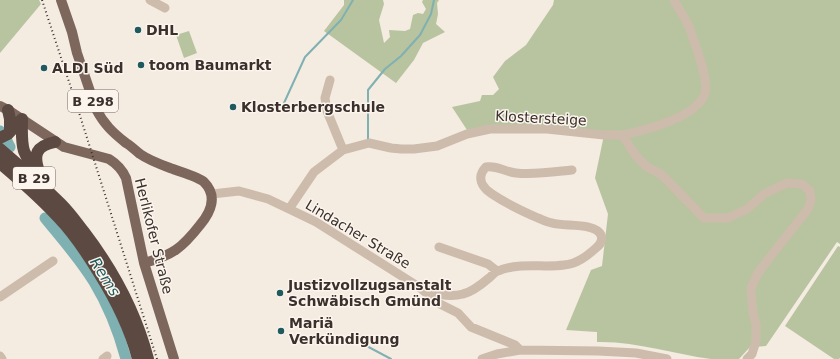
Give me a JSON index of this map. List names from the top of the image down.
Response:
{
  "streets": {
    "highway": ["B 29"],
    "main road": ["B 298", "Herlikofer Straße"],
    "street": ["Klostersteige", "Lindacher Straße"]
  },
  "crossings": [
    ["B 298", "Lindacher Straße"],
    ["Klostersteige", "Lindacher Straße"]
  ],
  "water": ["Rems"],
  "places": [
    "DHL",
    "toom Baumarkt",
    "ALDI Süd",
    "Klosterbergschule",
    "Justizvollzugsanstalt Schwäbisch Gmünd",
    "Mariä Verkündigung"
  ]
}
